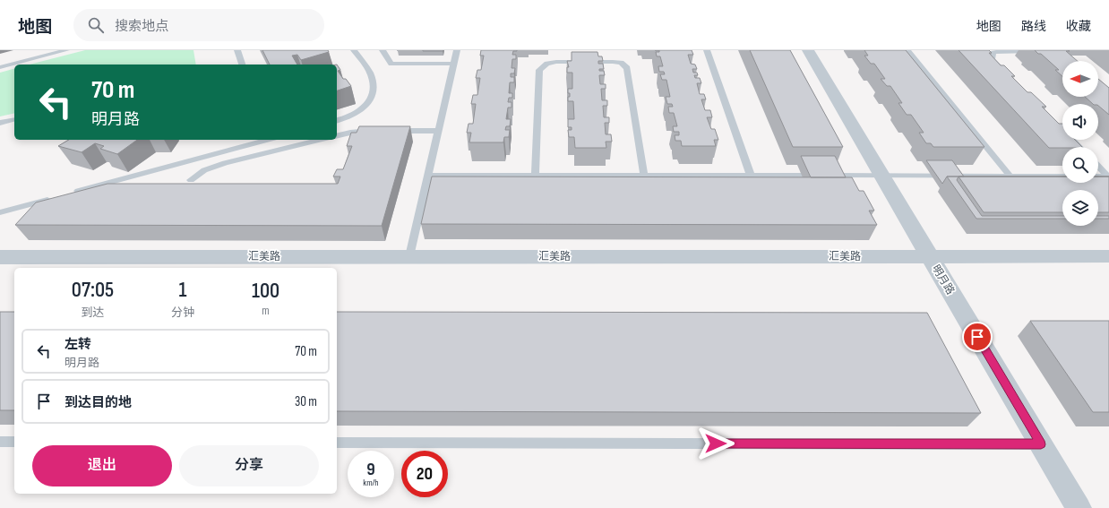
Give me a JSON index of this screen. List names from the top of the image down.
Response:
{
  "streets": {
    "street": ["汇美路", "明月路"]
  },
  "crossings": [
    ["汇美路", "明月路"]
  ],
  "north": "left",
  "page": {
    "header": "地图",
    "search": "搜索地点",
    "nav": ["地图", "路线", "收藏"],
    "turn": ["70 m", "明月路"],
    "eta": [
      "07:05",
      "到达",
      "1",
      "分钟",
      "100",
      "m"
    ],
    "list": [
      {
        "name": "左转",
        "note": "明月路",
        "value": "70 m"
      },
      {
        "name": "到达目的地",
        "value": "30 m"
      }
    ],
    "buttons": ["退出", "分享"],
    "speed": "9 km/h",
    "limit": "20"
  }
}
